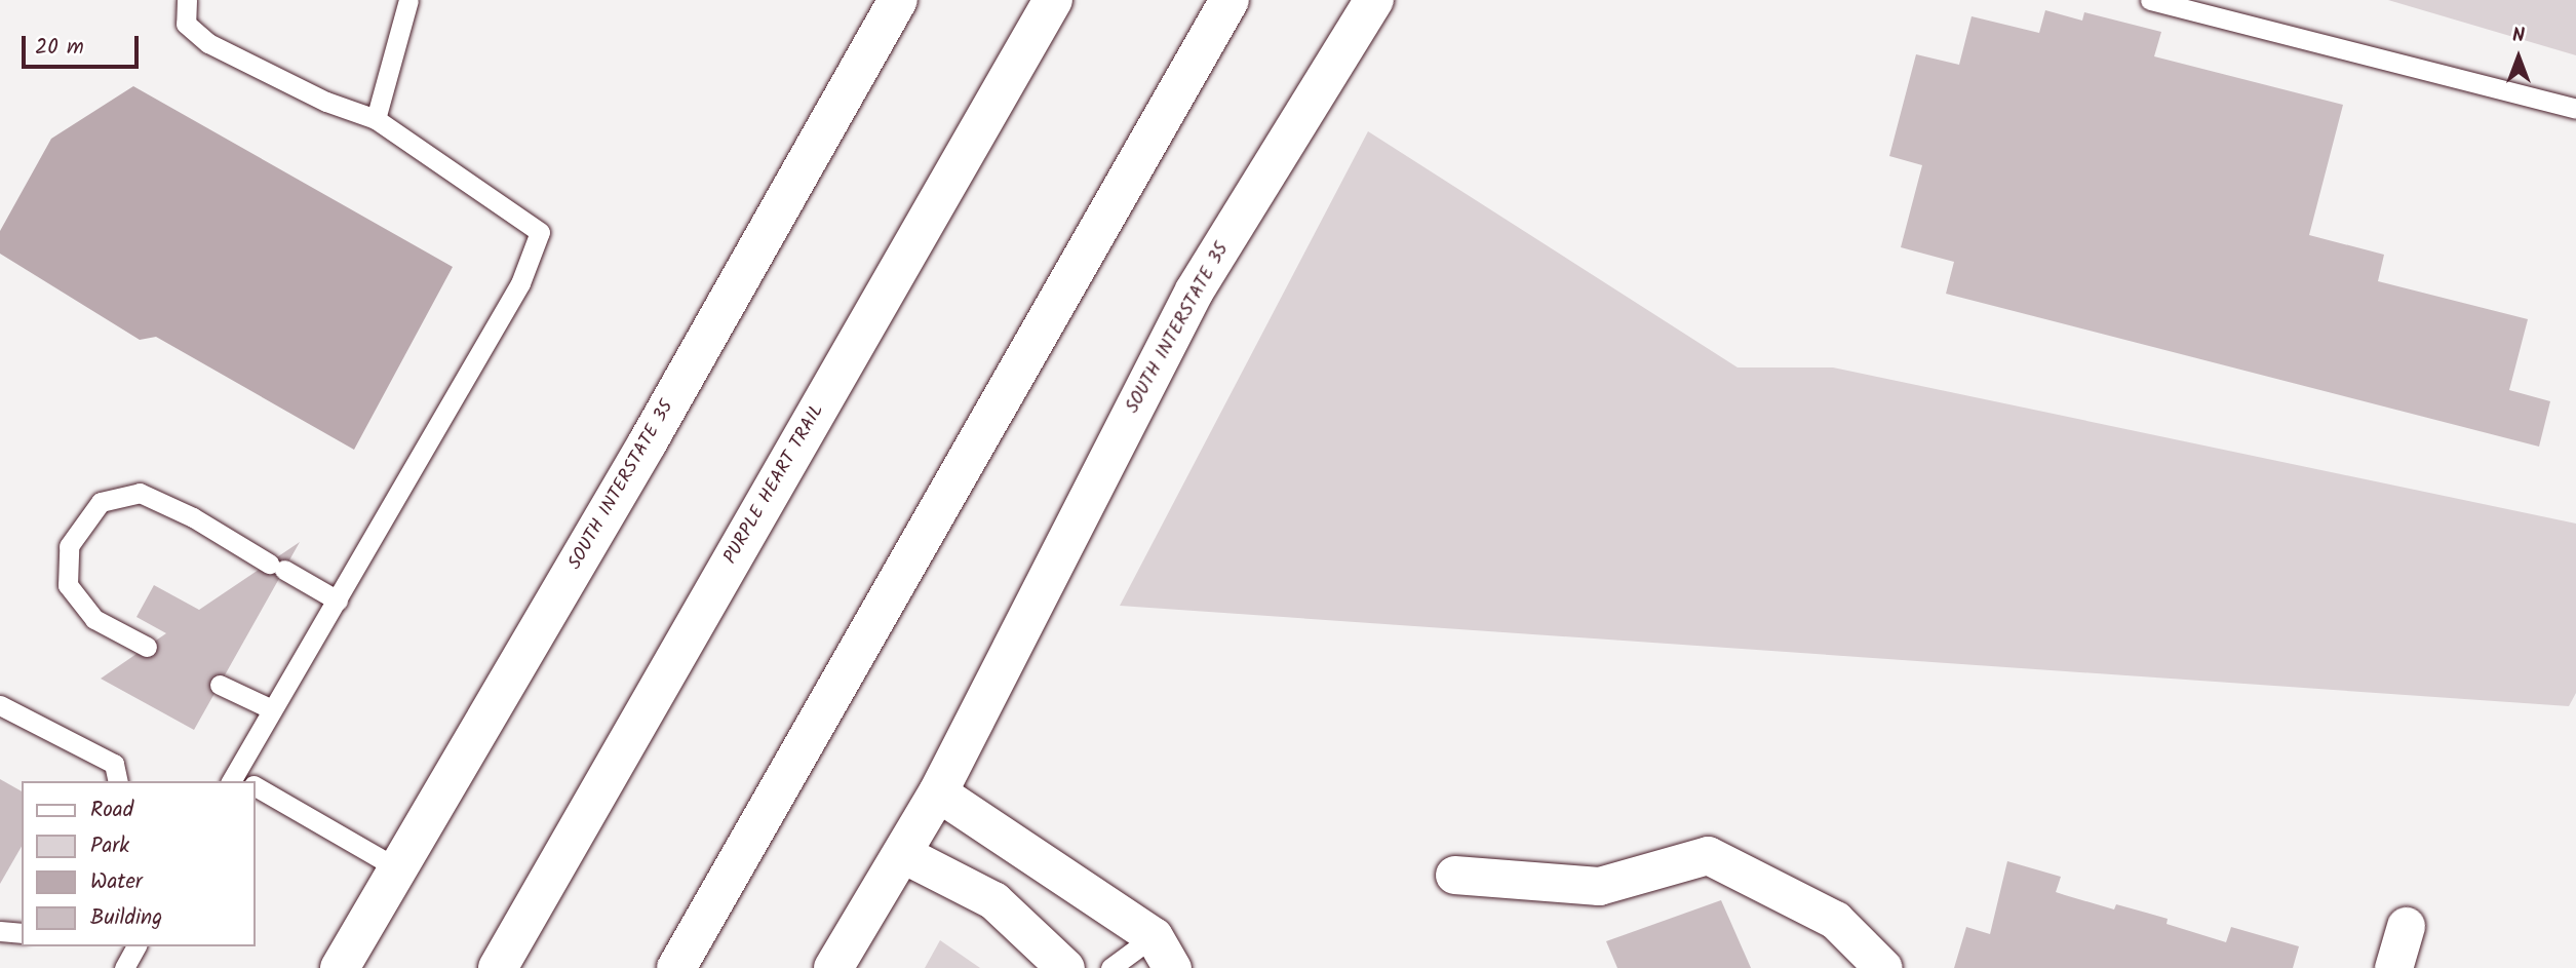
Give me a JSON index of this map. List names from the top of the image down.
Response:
{
  "streets": {
    "main road": ["SOUTH INTERSTATE 35", "PURPLE HEART TRAIL"]
  },
  "legend": [
    "Road",
    "Park",
    "Water",
    "Building"
  ],
  "scale_bar": "20 m",
  "north": "top"
}
